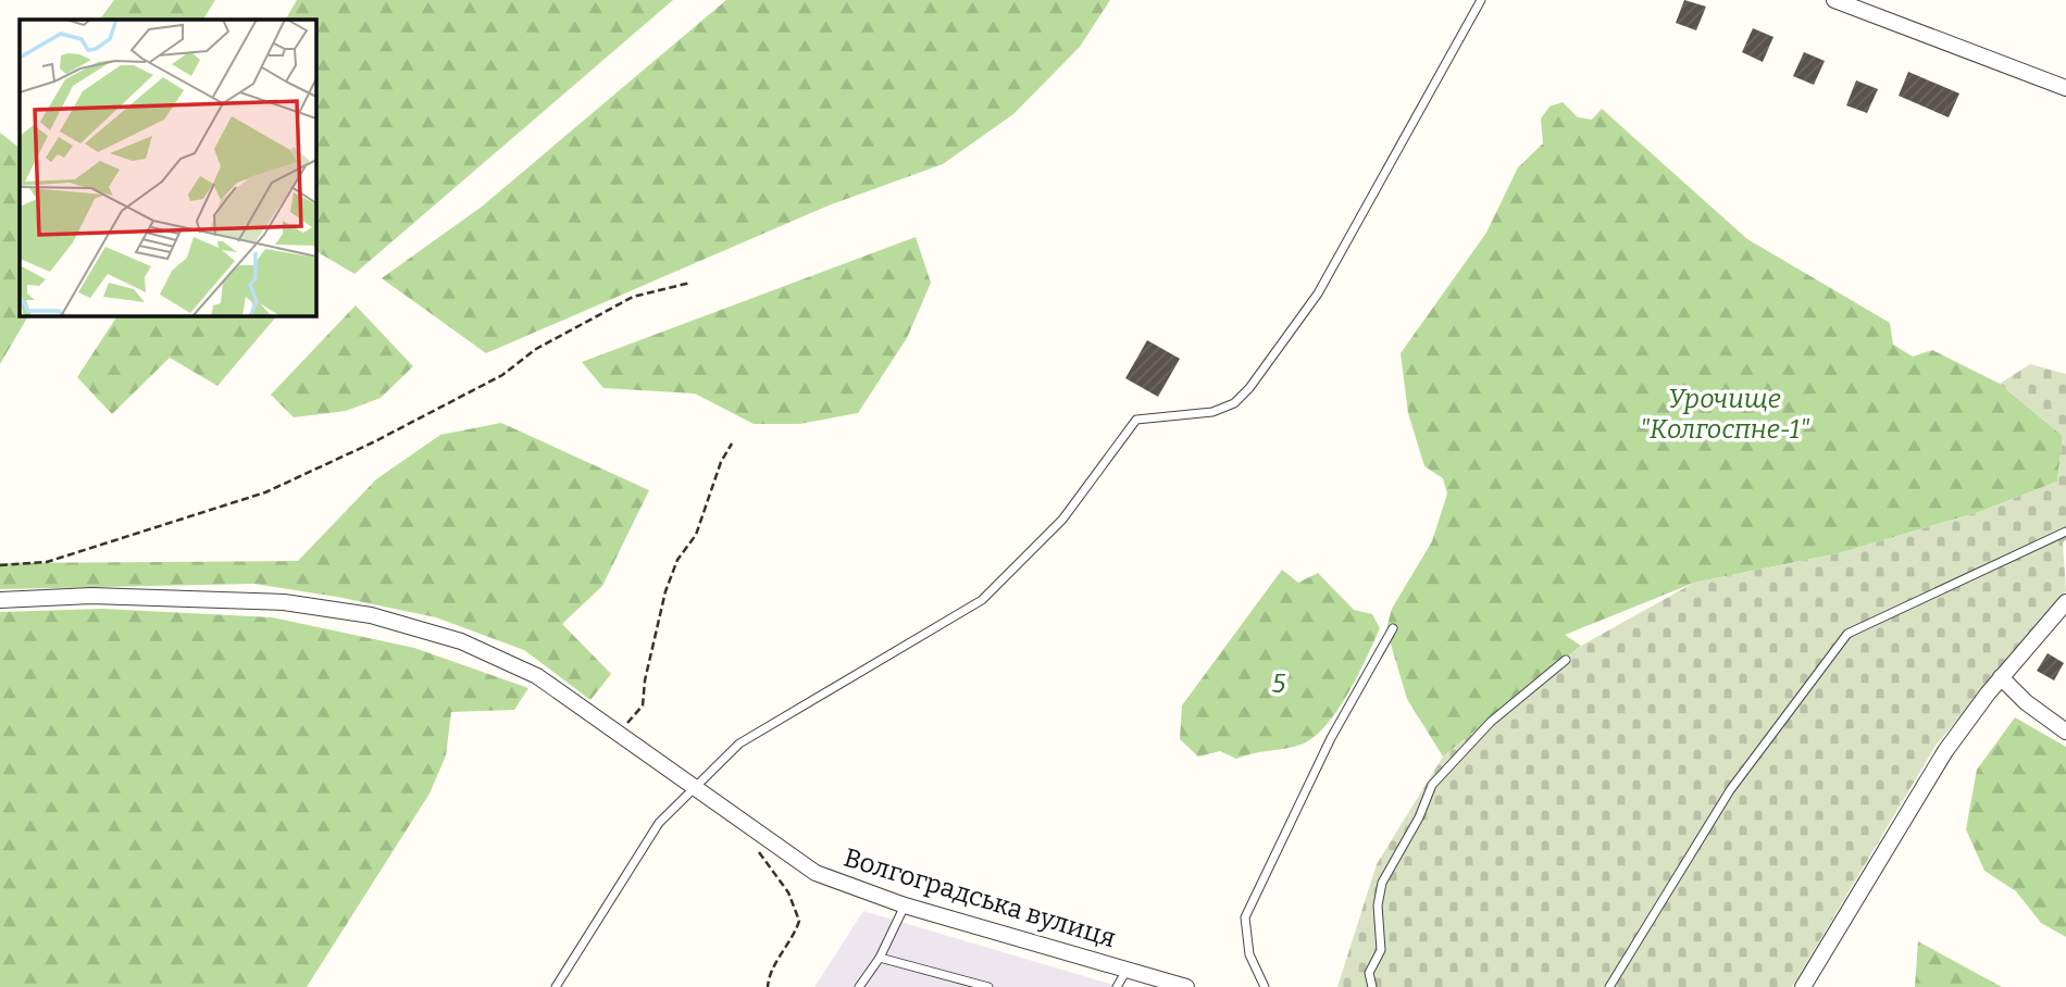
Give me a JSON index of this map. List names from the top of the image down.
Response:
{
  "streets": {
    "street": ["Волгоградська вулиця"]
  },
  "parks": ["Урочище \"Колгоспне-1\"", "5"]
}
